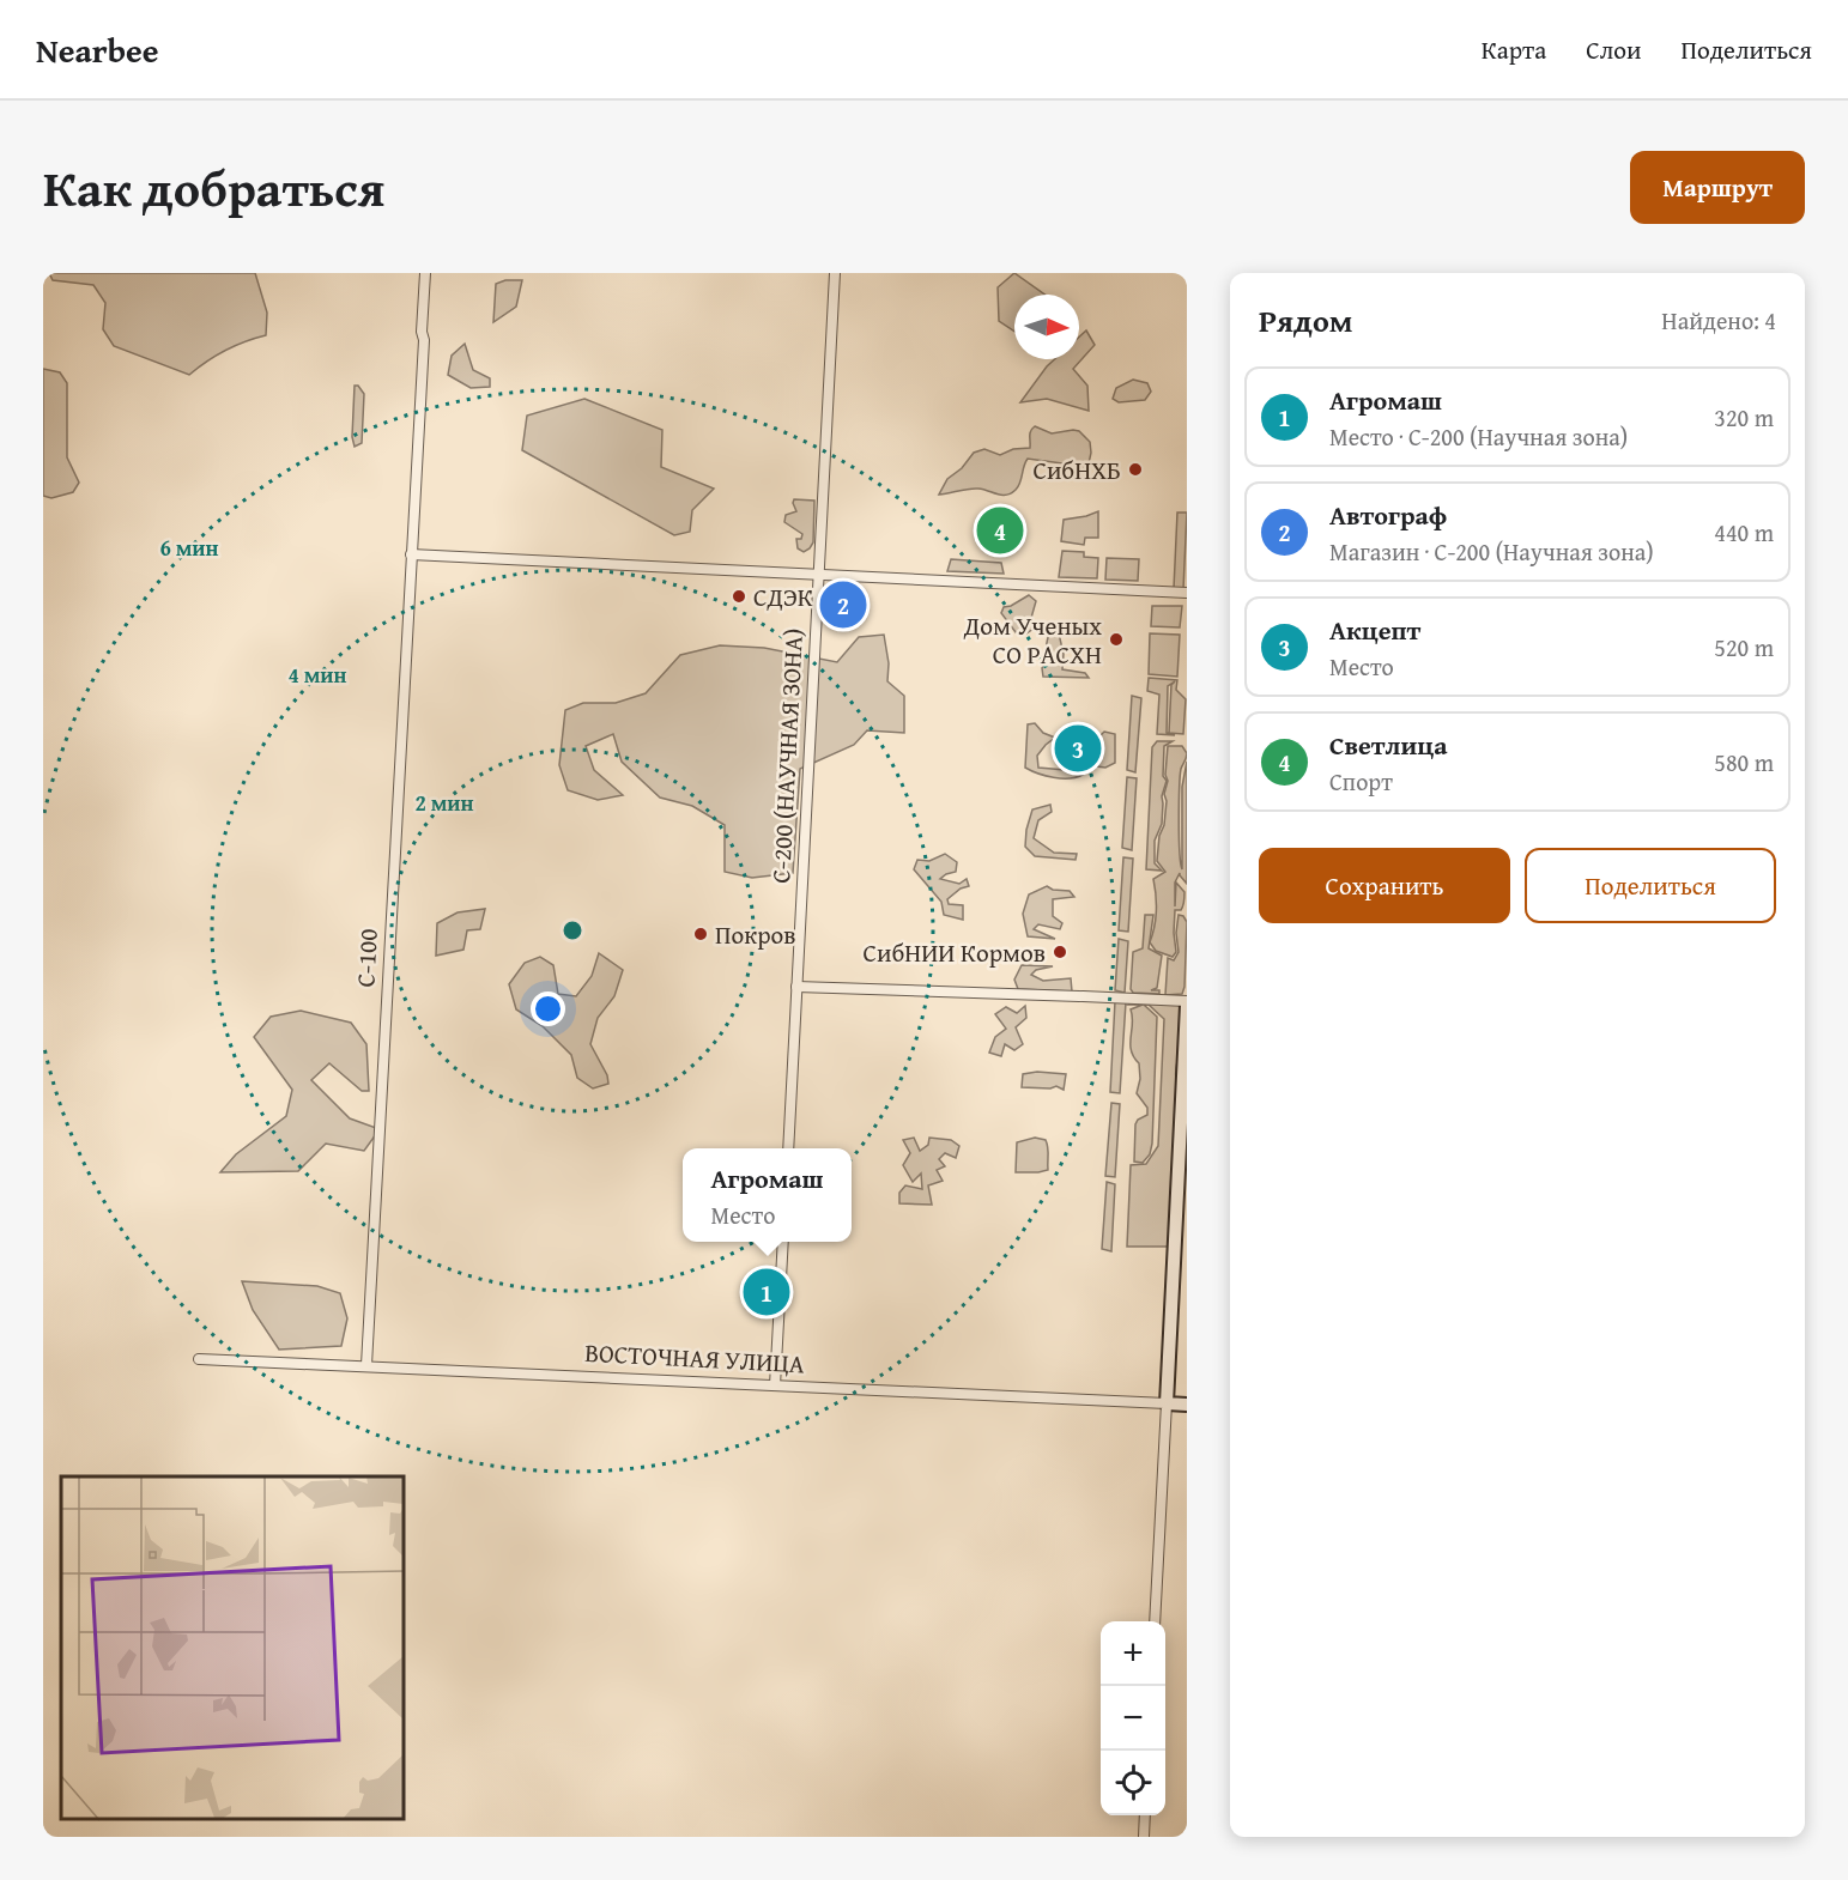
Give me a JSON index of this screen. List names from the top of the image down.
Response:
{
  "streets": {
    "main road": ["ВОСТОЧНАЯ УЛИЦА"],
    "street": ["С-200 (НАУЧНАЯ ЗОНА)", "С-100"]
  },
  "crossings": [
    ["С-100", "ВОСТОЧНАЯ УЛИЦА"]
  ],
  "places": [
    "СибНХБ",
    "СДЭК",
    "Дом Ученых СО РАСХН",
    "Покров",
    "СибНИИ Кормов"
  ],
  "north": "right",
  "page": {
    "header": "Nearbee",
    "nav": ["Карта", "Слои", "Поделиться"],
    "title": "Как добраться",
    "buttons": [
      "Маршрут",
      ["Сохранить", "Поделиться"]
    ],
    "heading": ["Рядом", "Найдено: 4"],
    "list": [
      {
        "mark": "1",
        "name": "Агромаш",
        "note": "Место · С-200 (Научная зона)",
        "value": "320 m"
      },
      {
        "mark": "2",
        "name": "Автограф",
        "note": "Магазин · С-200 (Научная зона)",
        "value": "440 m"
      },
      {
        "mark": "3",
        "name": "Акцепт",
        "note": "Место",
        "value": "520 m"
      },
      {
        "mark": "4",
        "name": "Светлица",
        "note": "Спорт",
        "value": "580 m"
      }
    ],
    "pins": [
      "4",
      "2",
      "3",
      "1"
    ],
    "popup": ["Агромаш", "Место"],
    "map_buttons": ["+", "−"]
  },
  "rings": ["6 мин", "4 мин", "2 мин"]
}
